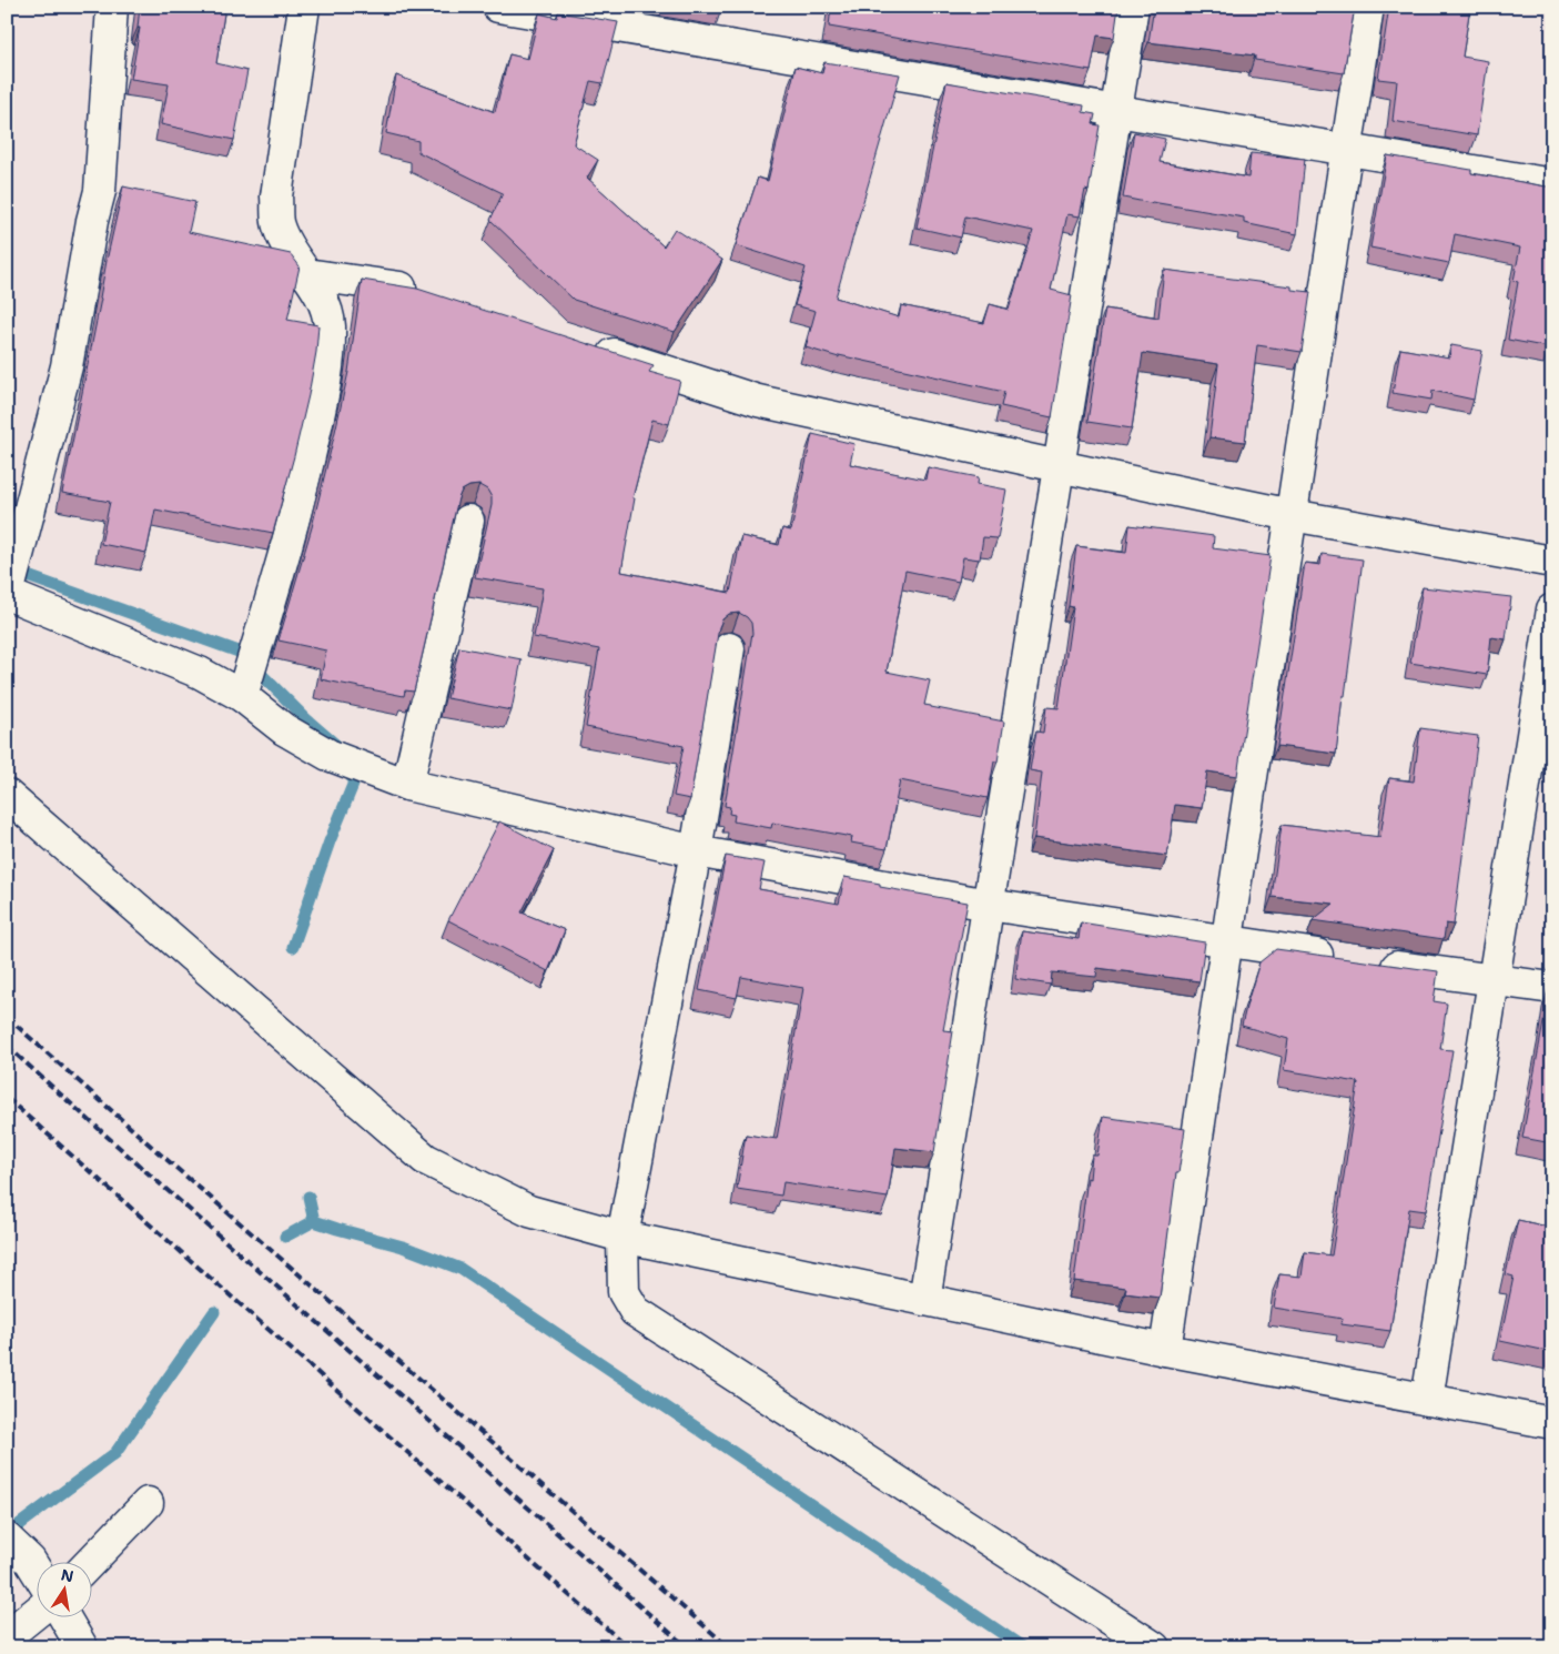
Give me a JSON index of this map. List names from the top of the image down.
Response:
{
  "north": "top"
}
